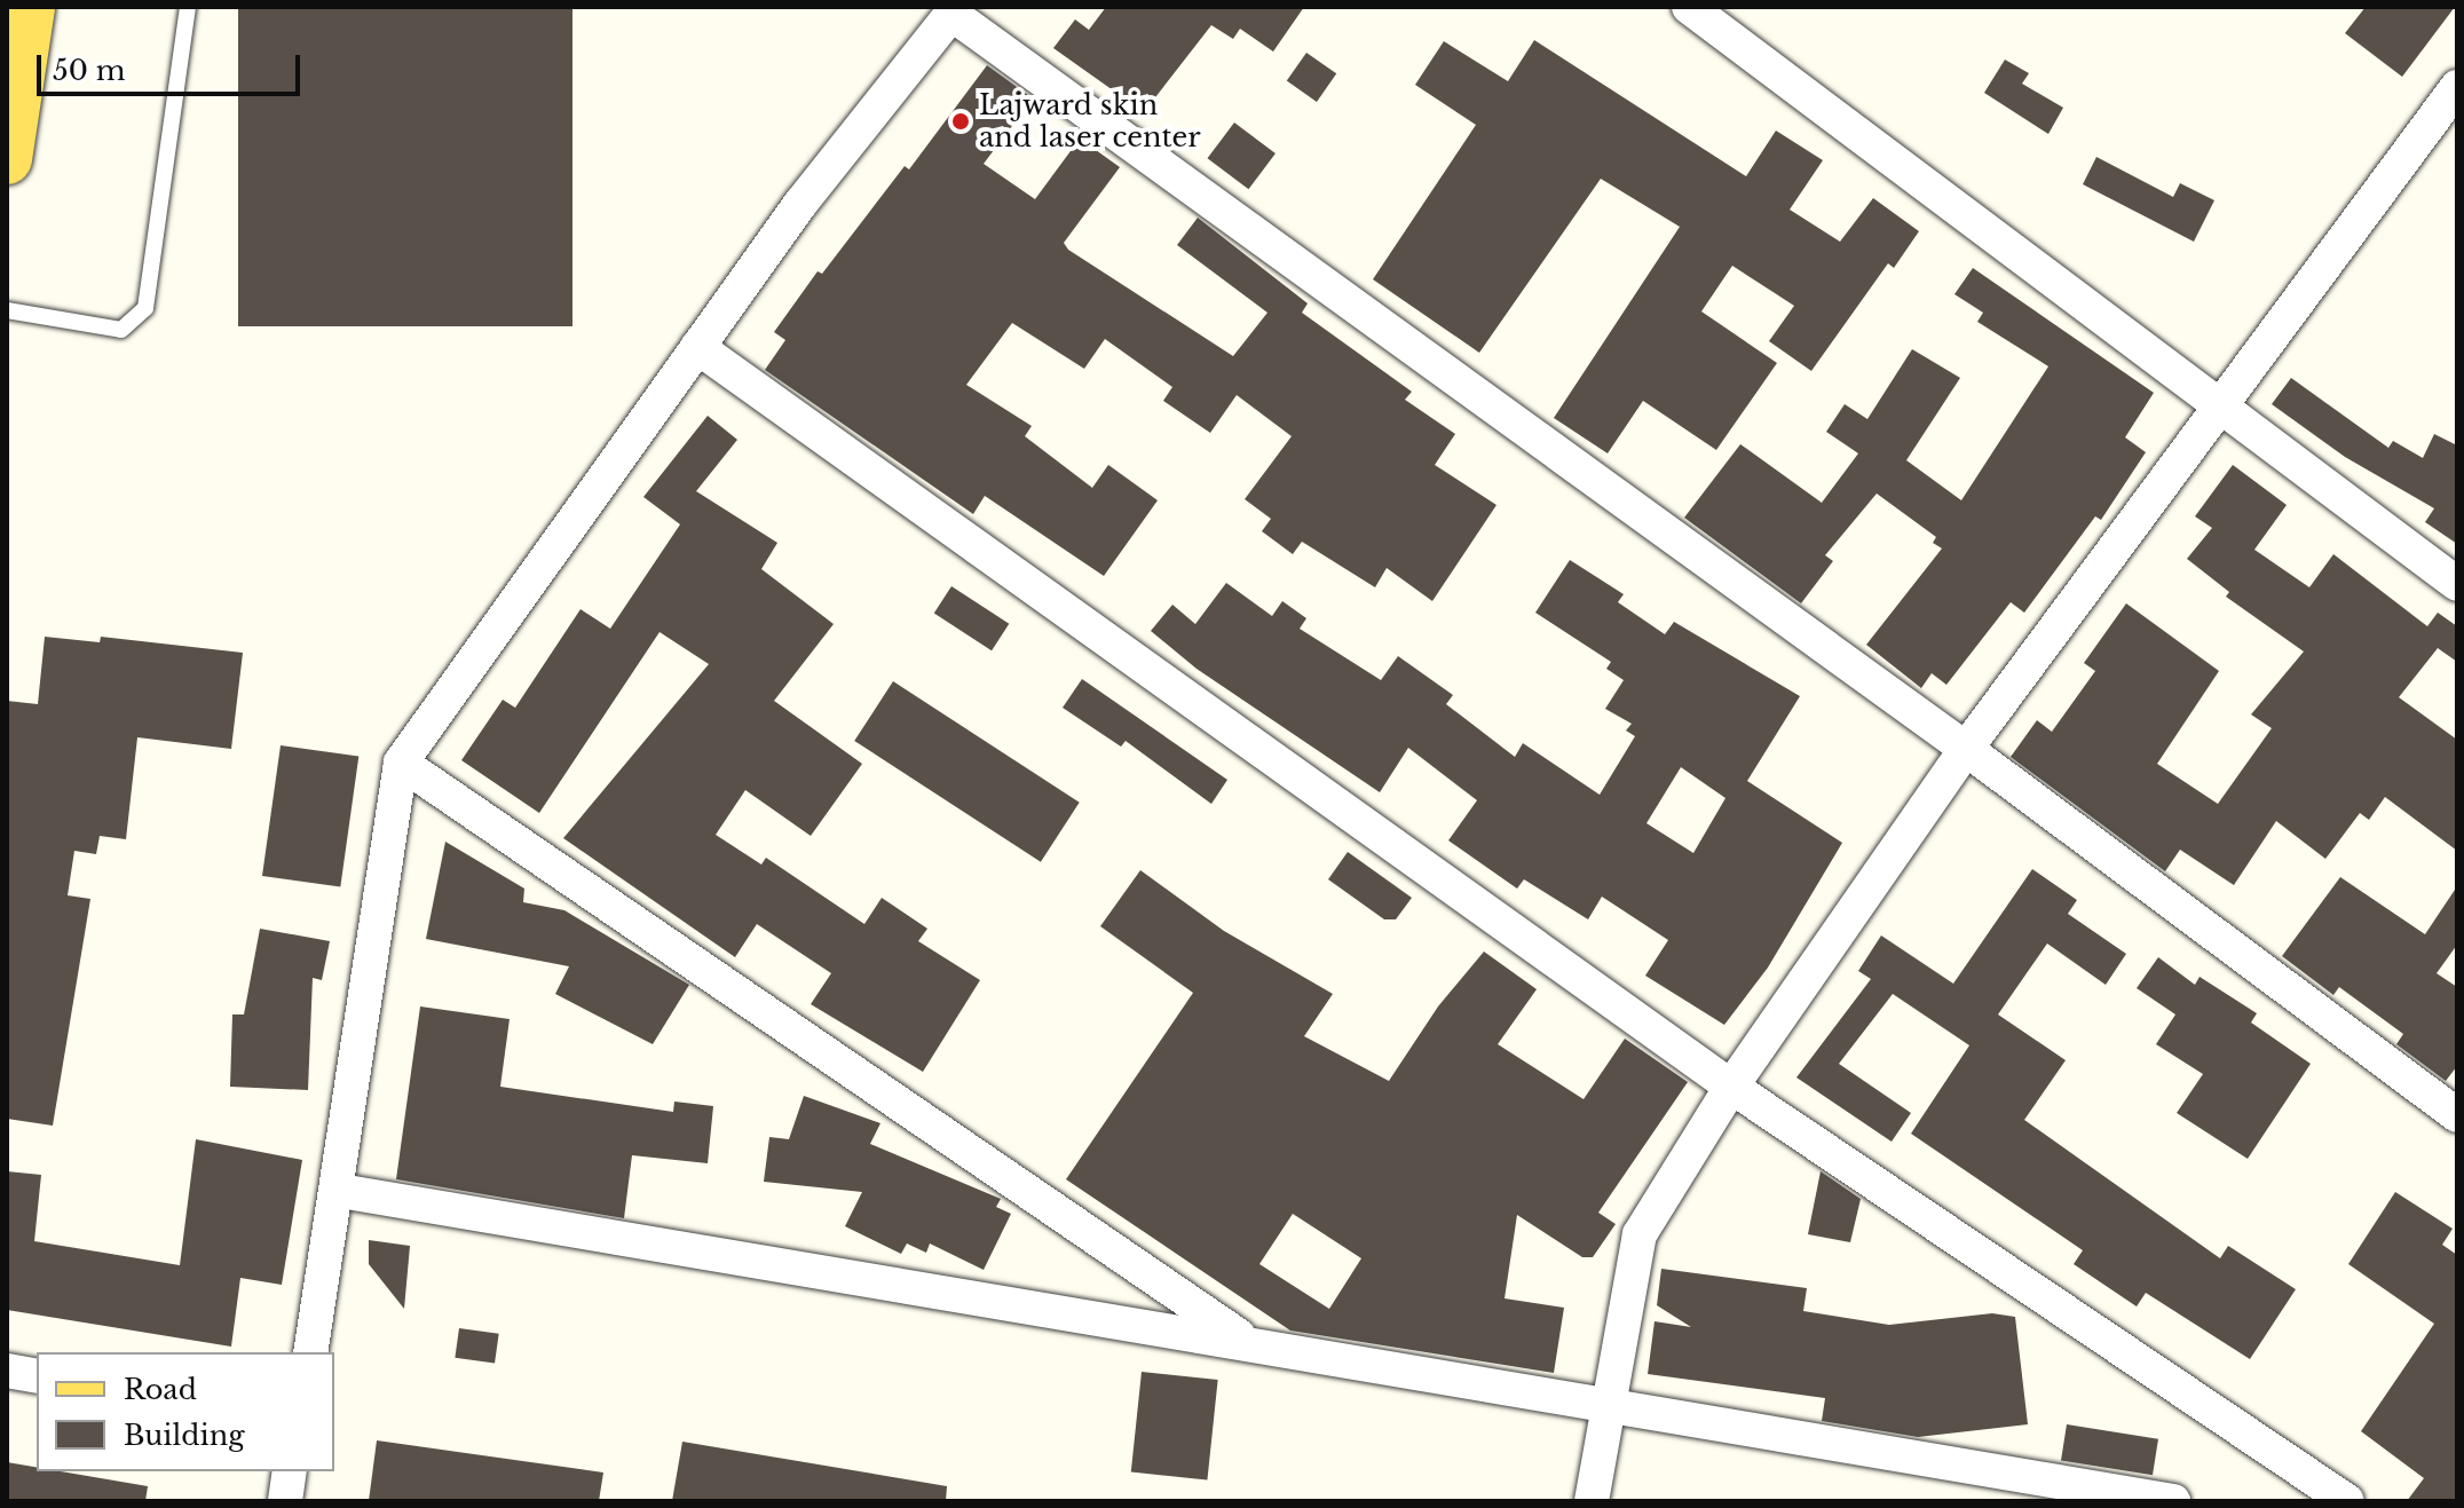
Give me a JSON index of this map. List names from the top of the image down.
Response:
{
  "places": ["Lajward skin and laser center"],
  "legend": ["Road", "Building"],
  "scale_bar": "50 m"
}
